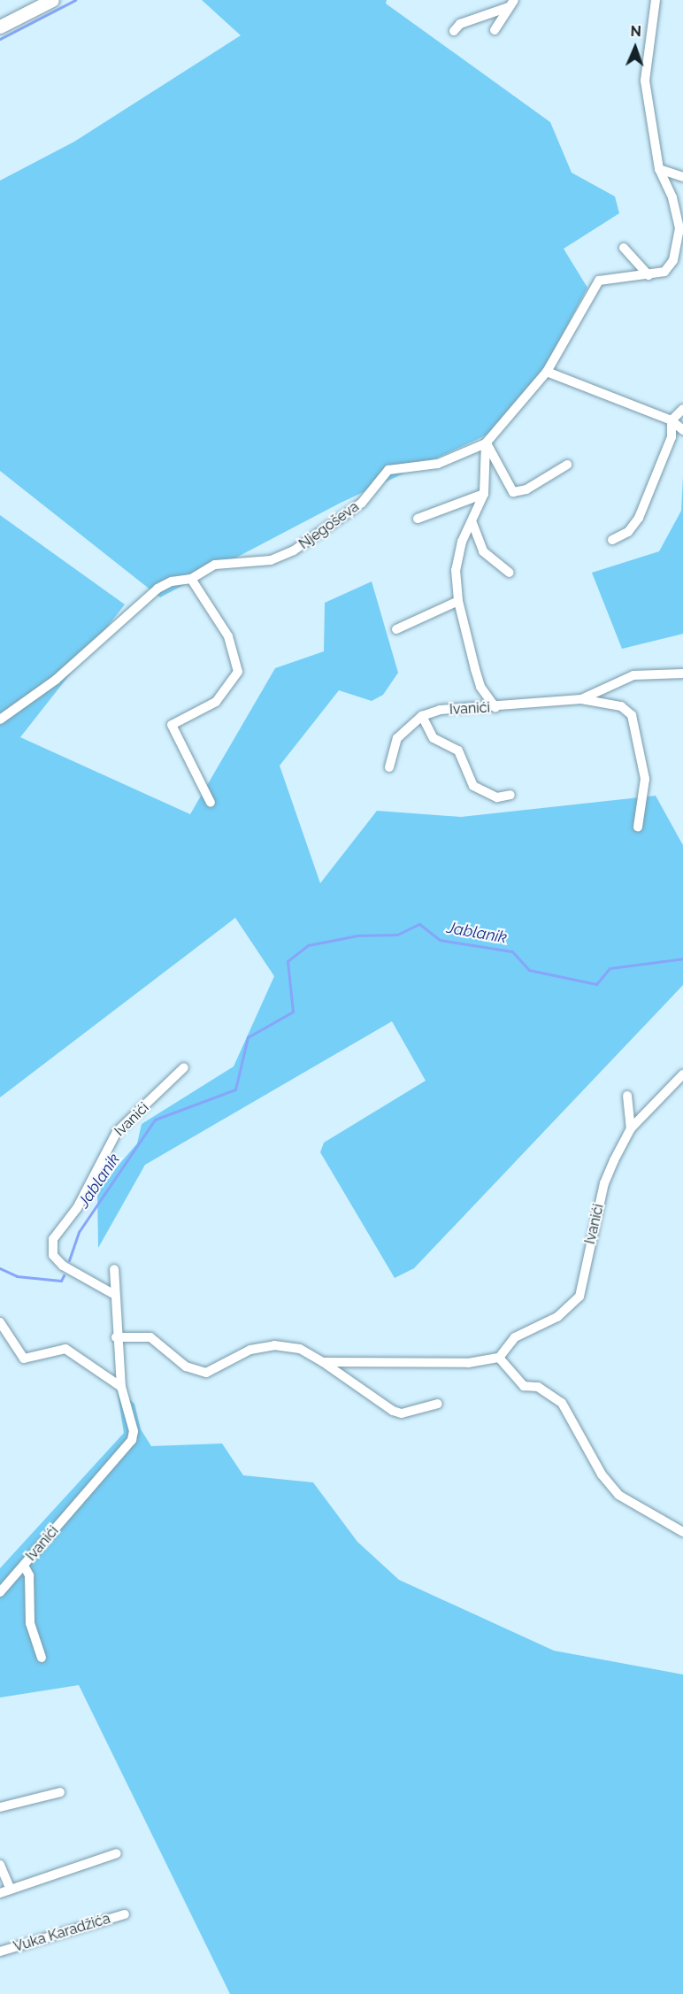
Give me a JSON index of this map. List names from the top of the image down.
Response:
{
  "streets": {
    "street": ["Njegoševa", "Ivanići", "Vuka Karadžića"]
  },
  "water": ["Jablanik"],
  "north": "top"
}
